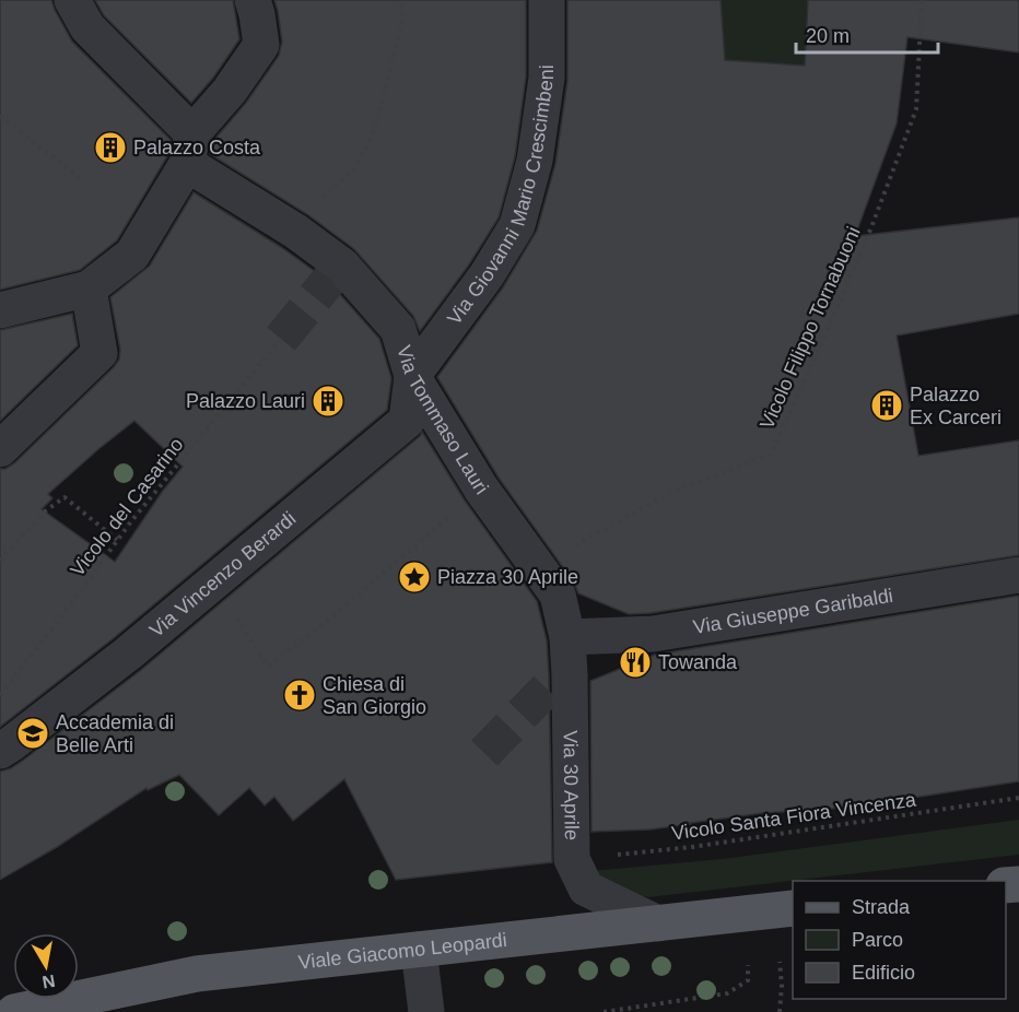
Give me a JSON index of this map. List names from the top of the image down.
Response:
{
  "streets": {
    "main road": ["Viale Giacomo Leopardi"],
    "street": [
      "Via Giovanni Mario Crescimbeni",
      "Via Tommaso Lauri",
      "Via Vincenzo Berardi",
      "Via Giuseppe Garibaldi",
      "Via 30 Aprile"
    ],
    "path": ["Vicolo Filippo Tornabuoni", "Vicolo del Casarino", "Vicolo Santa Fiora Vincenza"]
  },
  "crossings": [
    ["Via Giovanni Mario Crescimbeni", "Via Tommaso Lauri"],
    ["Via Giovanni Mario Crescimbeni", "Via Vincenzo Berardi"],
    ["Vicolo Filippo Tornabuoni", "Via Tommaso Lauri"],
    ["Via Tommaso Lauri", "Via Vincenzo Berardi"],
    ["Via Tommaso Lauri", "Via Giuseppe Garibaldi"],
    ["Via Tommaso Lauri", "Via 30 Aprile"],
    ["Via Giuseppe Garibaldi", "Via 30 Aprile"],
    ["Via 30 Aprile", "Vicolo Santa Fiora Vincenza"],
    ["Via 30 Aprile", "Viale Giacomo Leopardi"]
  ],
  "places": {
    "building": ["Palazzo Costa", "Palazzo Lauri", "Palazzo Ex Carceri"],
    "place": ["Piazza 30 Aprile"],
    "restaurant": ["Towanda"],
    "church": ["Chiesa di San Giorgio"],
    "school or university": ["Accademia di Belle Arti"]
  },
  "legend": ["Strada", "Parco", "Edificio"],
  "scale_bar": "20 m",
  "north": "bottom"
}
